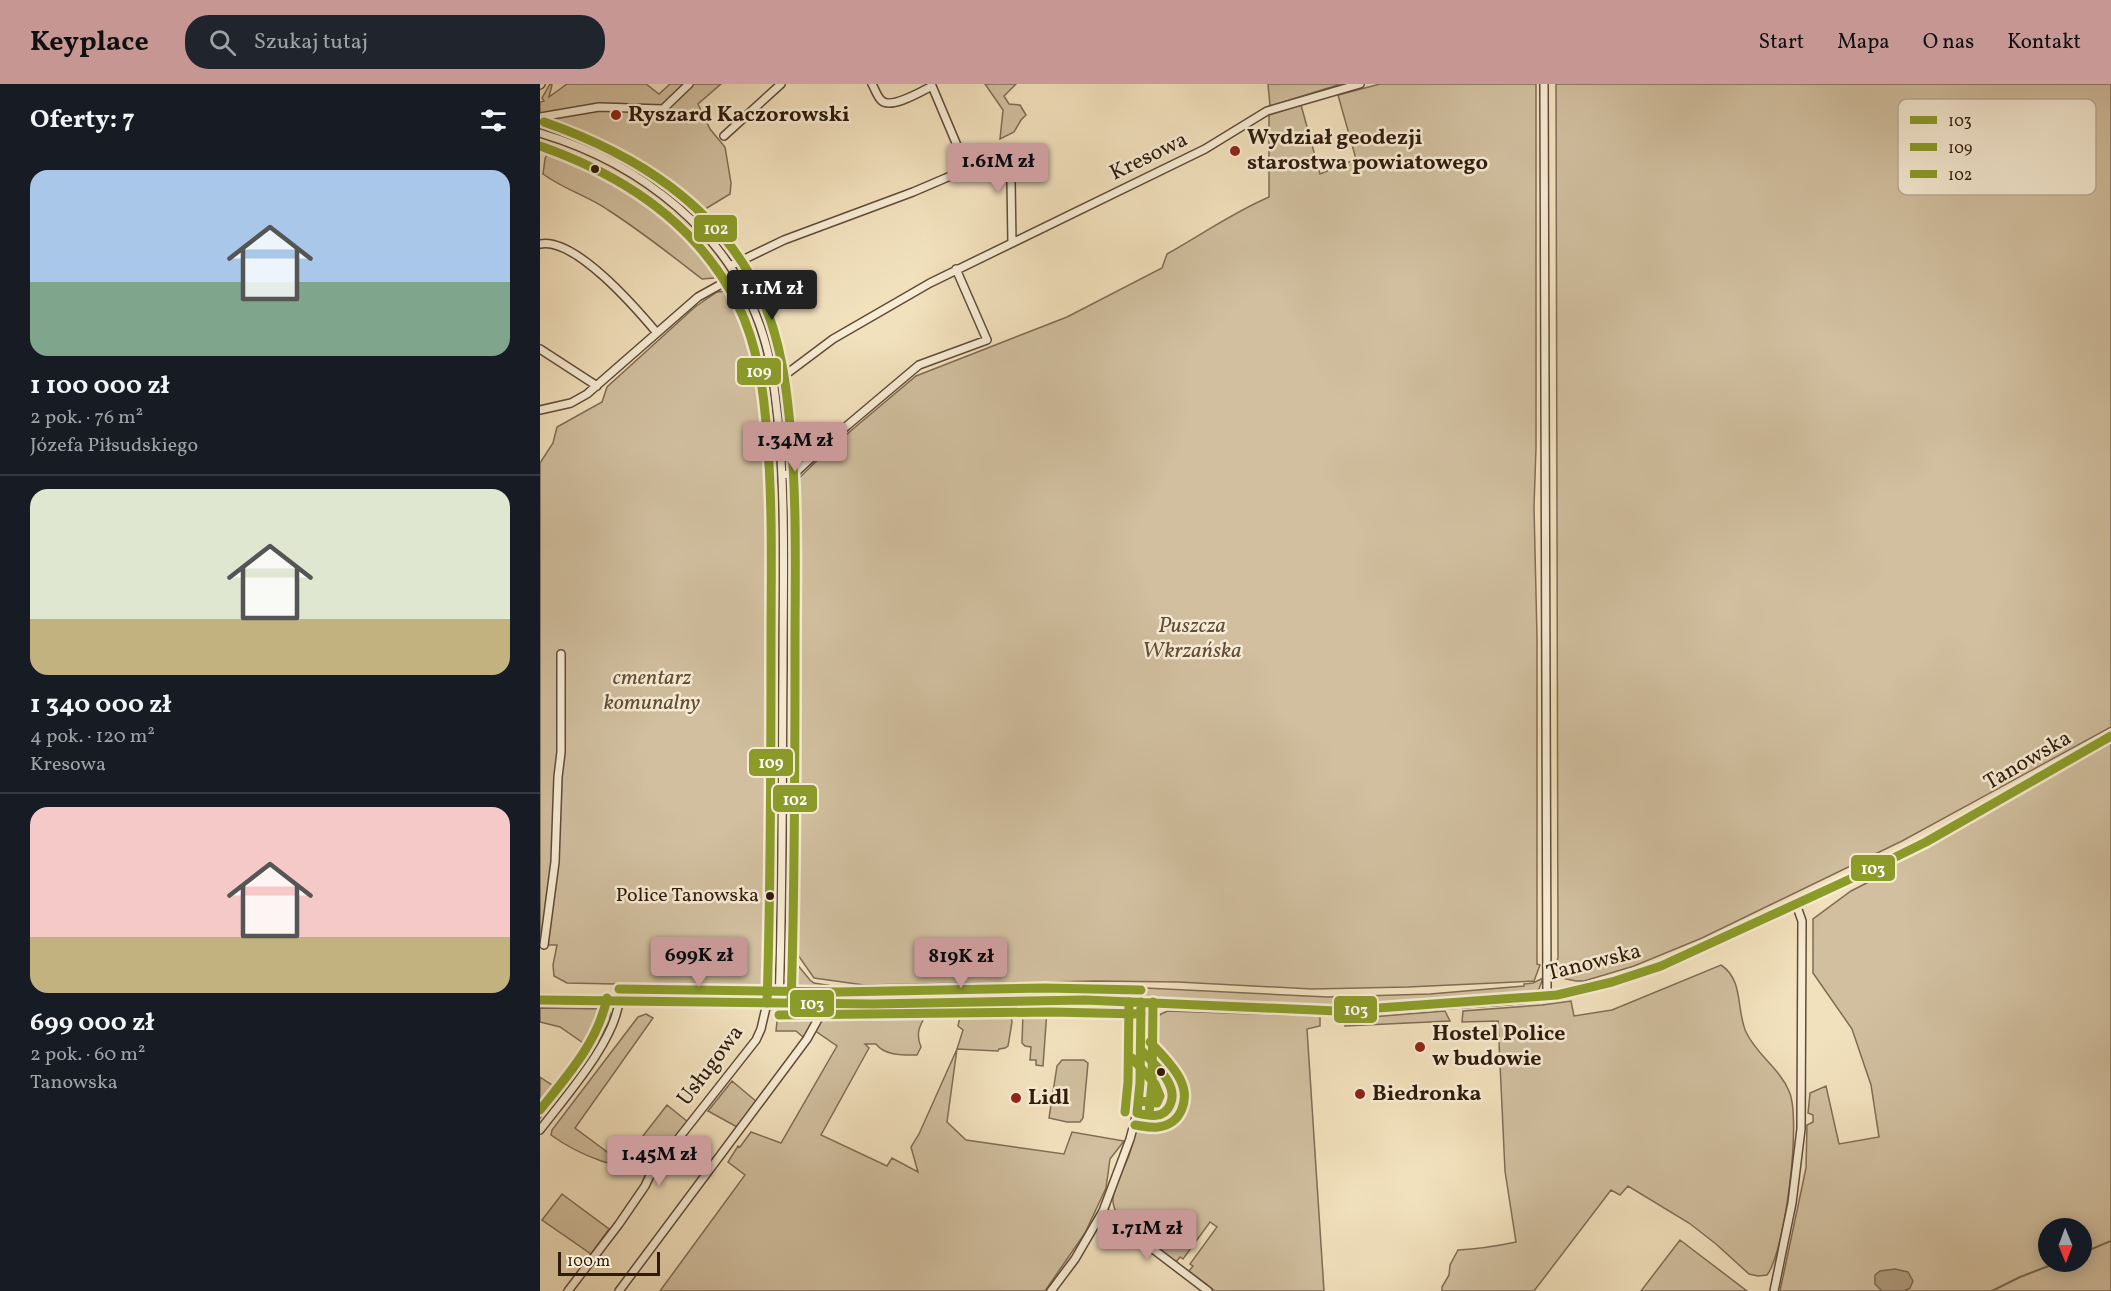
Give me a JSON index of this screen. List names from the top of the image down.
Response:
{
  "streets": {
    "main road": ["Tanowska"],
    "street": ["Kresowa", "Usługowa"]
  },
  "crossings": [
    ["Tanowska", "Usługowa"]
  ],
  "parks": ["Puszcza Wkrzańska", "cmentarz komunalny"],
  "places": [
    "Ryszard Kaczorowski",
    "Wydział geodezji starostwa powiatowego",
    "Police Tanowska",
    "Hostel Police w budowie",
    "Biedronka",
    "Lidl"
  ],
  "lines": ["transit line 102", "transit line 109", "transit line 103"],
  "legend": ["103", "109", "102"],
  "scale_bar": "100 m",
  "north": "bottom",
  "page": {
    "header": "Keyplace",
    "search": "Szukaj tutaj",
    "nav": [
      "Start",
      "Mapa",
      "O nas",
      "Kontakt"
    ],
    "heading": "Oferty: 7",
    "price": [
      "1.61M zł",
      "1.1M zł",
      "1.34M zł",
      "699K zł",
      "819K zł",
      "1.45M zł",
      "1.71M zł"
    ],
    "list": [
      {
        "name": "1 100 000 zł",
        "note": "2 pok. · 76 m² · Józefa Piłsudskiego"
      },
      {
        "name": "1 340 000 zł",
        "note": "4 pok. · 120 m² · Kresowa"
      },
      {
        "name": "699 000 zł",
        "note": "2 pok. · 60 m² · Tanowska"
      }
    ],
    "scale": "100 m"
  }
}
